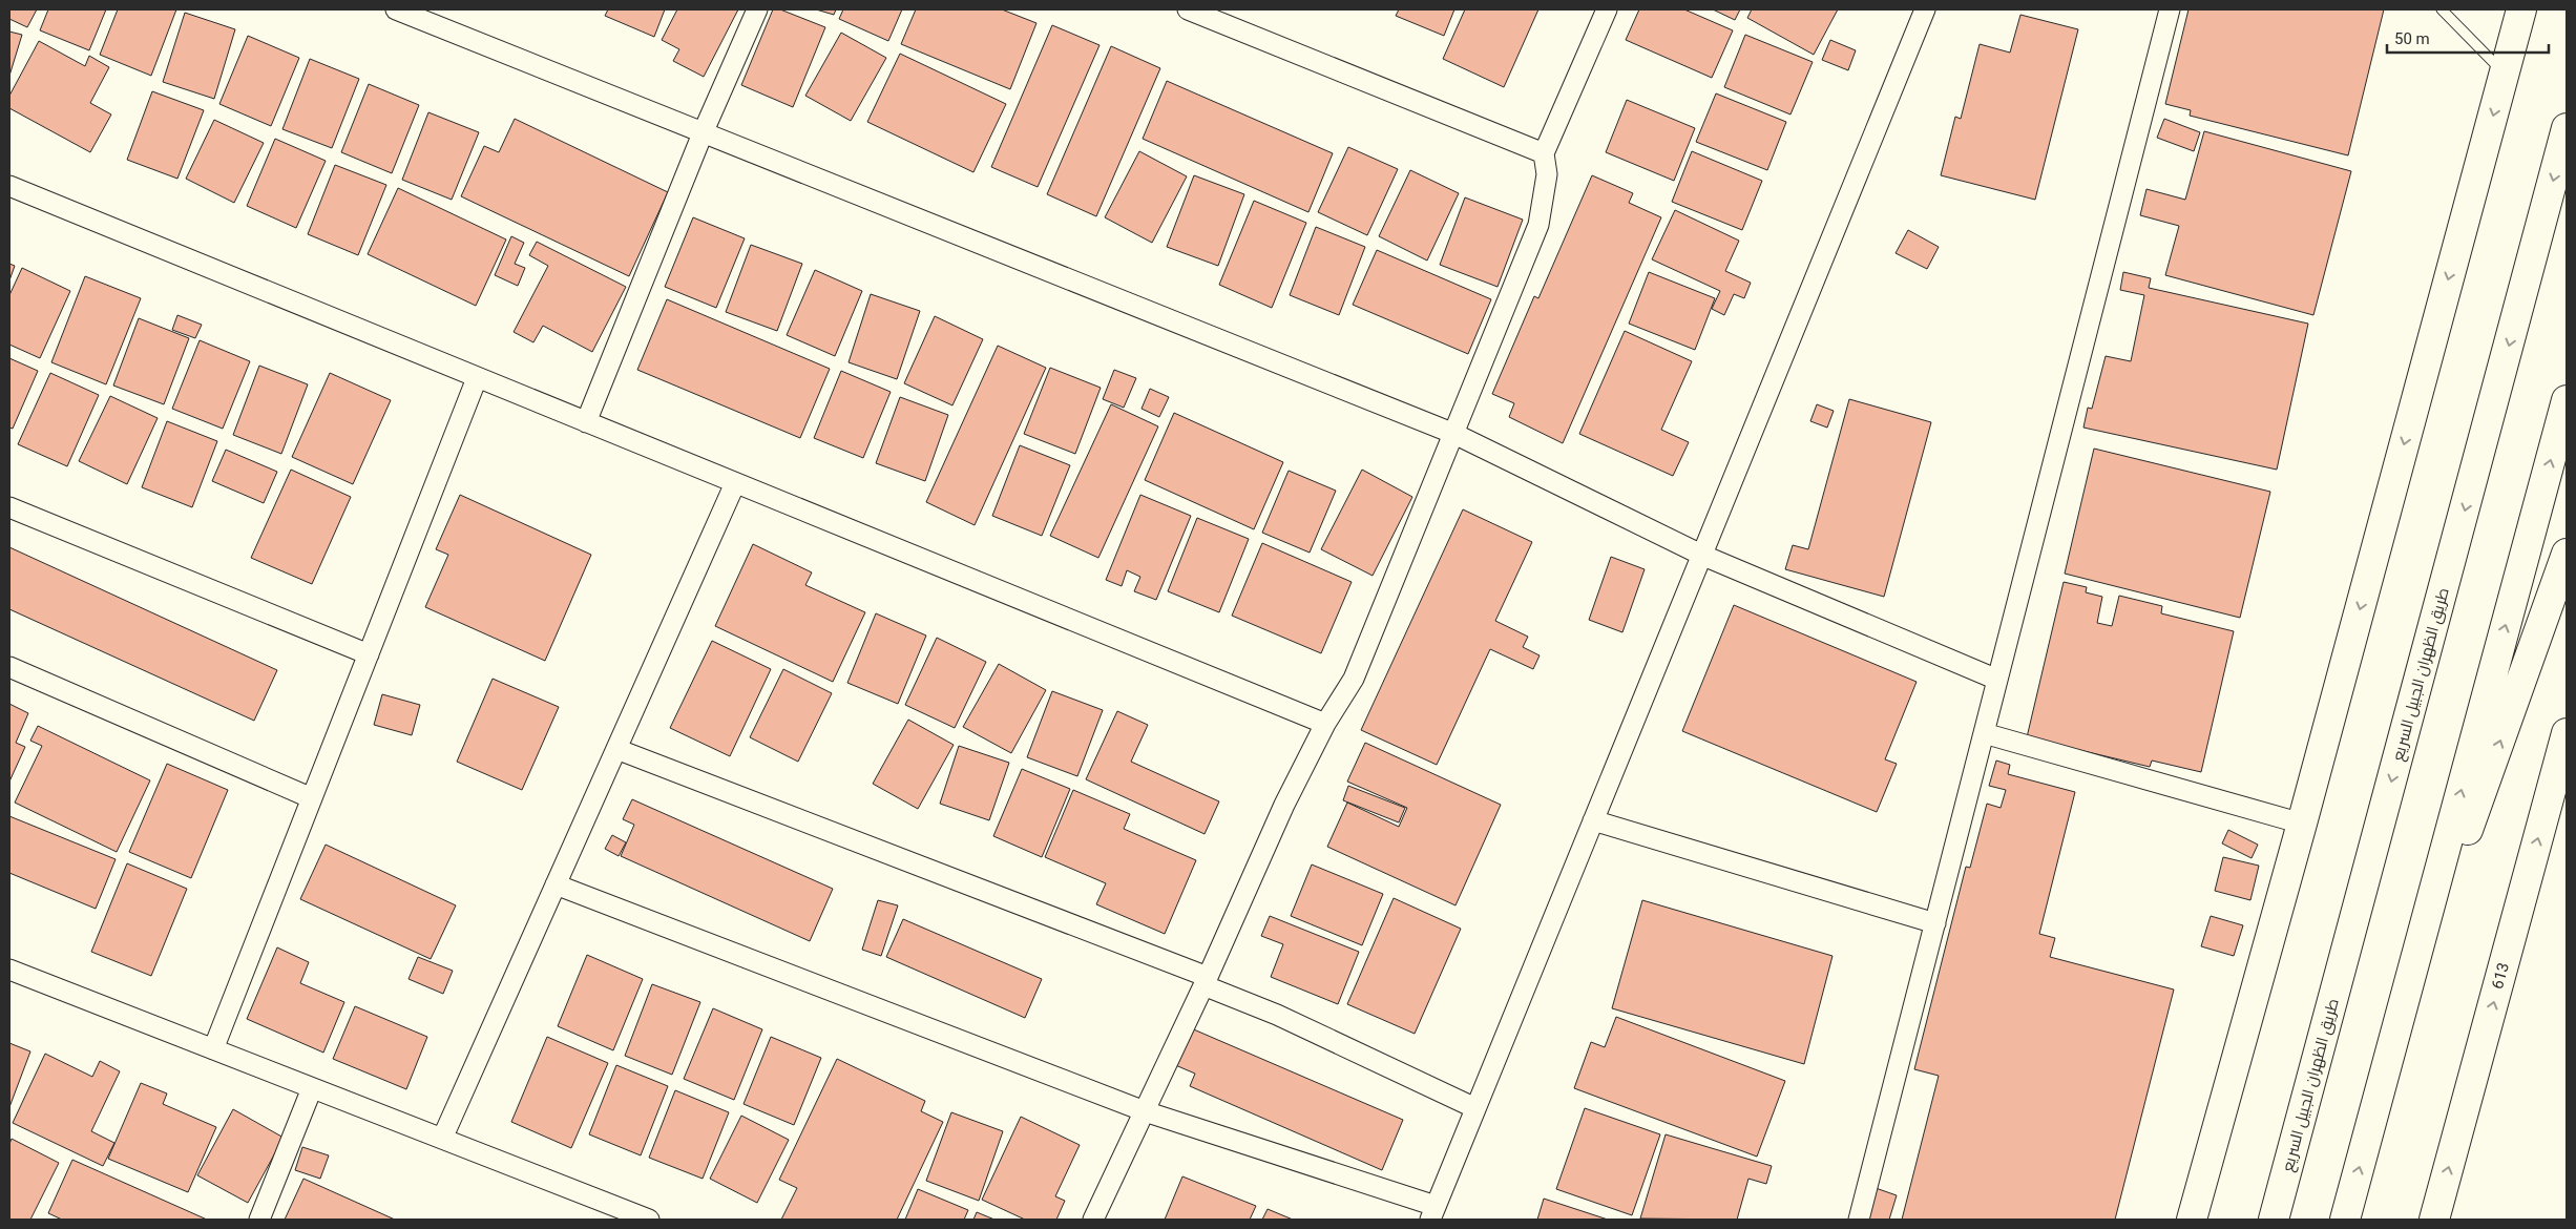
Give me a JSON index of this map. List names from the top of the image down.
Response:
{
  "streets": {
    "main road": ["طريق الظهران الجبيل السريع", "613"]
  },
  "scale_bar": "50 m"
}
